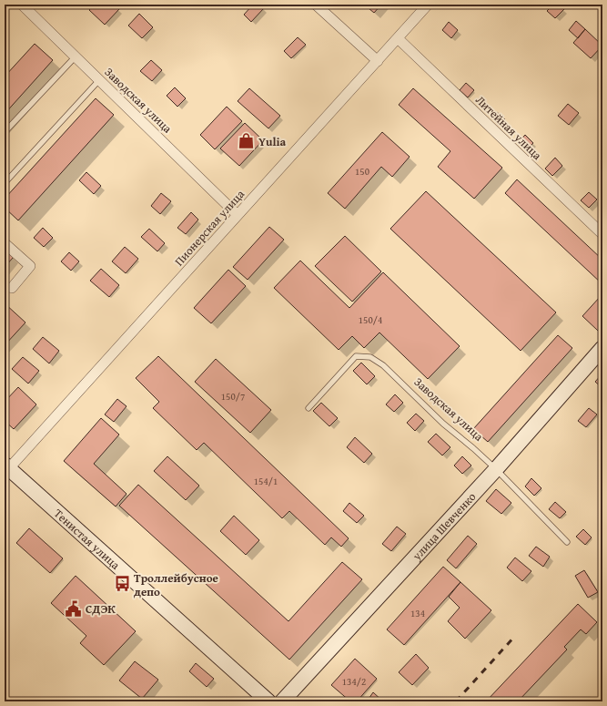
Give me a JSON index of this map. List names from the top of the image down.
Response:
{
  "streets": {
    "street": [
      "Заводская улица",
      "Литейная улица",
      "Пионерская улица",
      "улица Шевченко",
      "Тенистая улица"
    ]
  },
  "crossings": [
    ["Заводская улица", "Пионерская улица"],
    ["Заводская улица", "улица Шевченко"],
    ["Литейная улица", "Пионерская улица"],
    ["Пионерская улица", "Тенистая улица"]
  ],
  "places": {
    "shop": ["Yulia"],
    "bus stop": ["Троллейбусное депо"],
    "public building": ["СДЭК"]
  },
  "house_numbers": [
    "150",
    "150/4",
    "150/7",
    "154/1",
    "134",
    "134/2"
  ]
}
